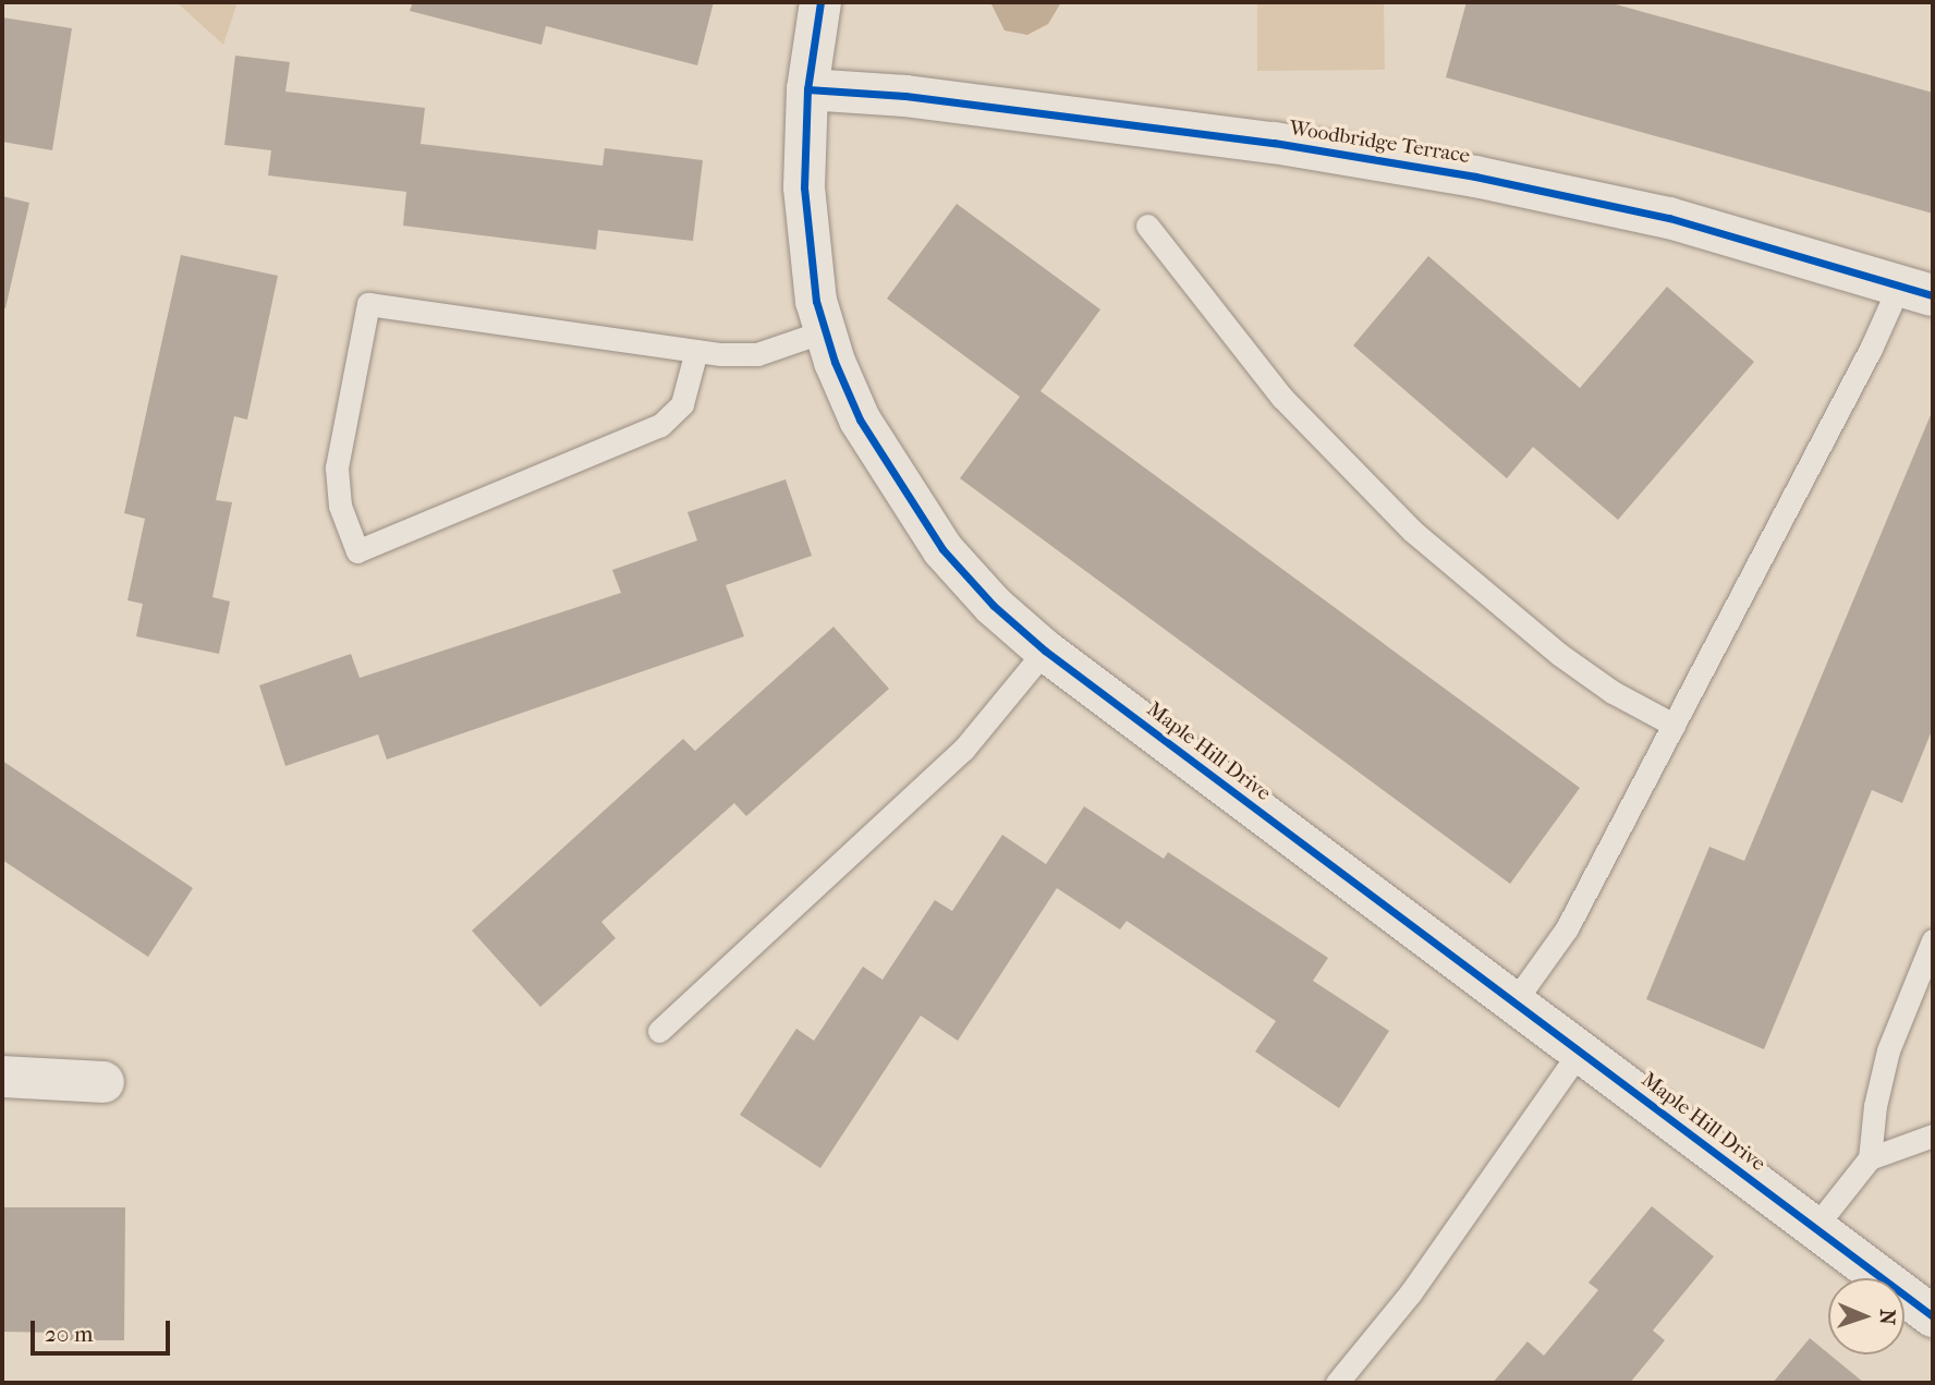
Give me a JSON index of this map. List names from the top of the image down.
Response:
{
  "streets": {
    "street": ["Woodbridge Terrace", "Maple Hill Drive"]
  },
  "crossings": [
    ["Woodbridge Terrace", "Maple Hill Drive"]
  ],
  "scale_bar": "20 m",
  "north": "right"
}
